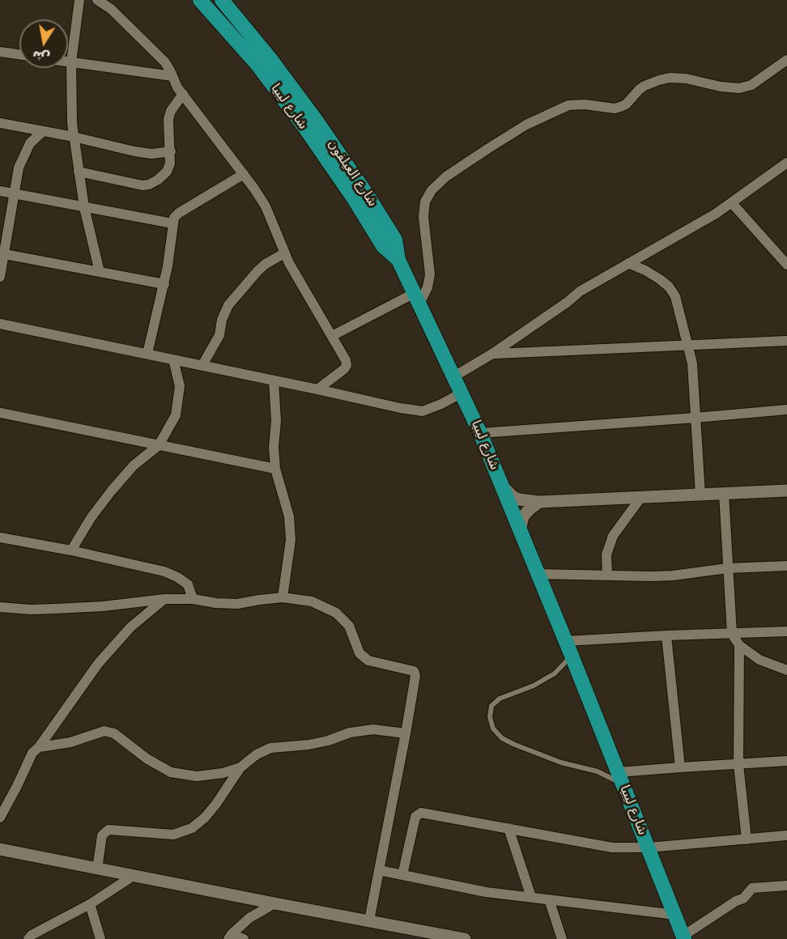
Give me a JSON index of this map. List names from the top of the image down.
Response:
{
  "streets": {
    "highway": ["شارع ليبيا", "شارع العيلفون"]
  },
  "crossings": [
    ["شارع ليبيا", "شارع العيلفون"]
  ],
  "north": "bottom"
}
